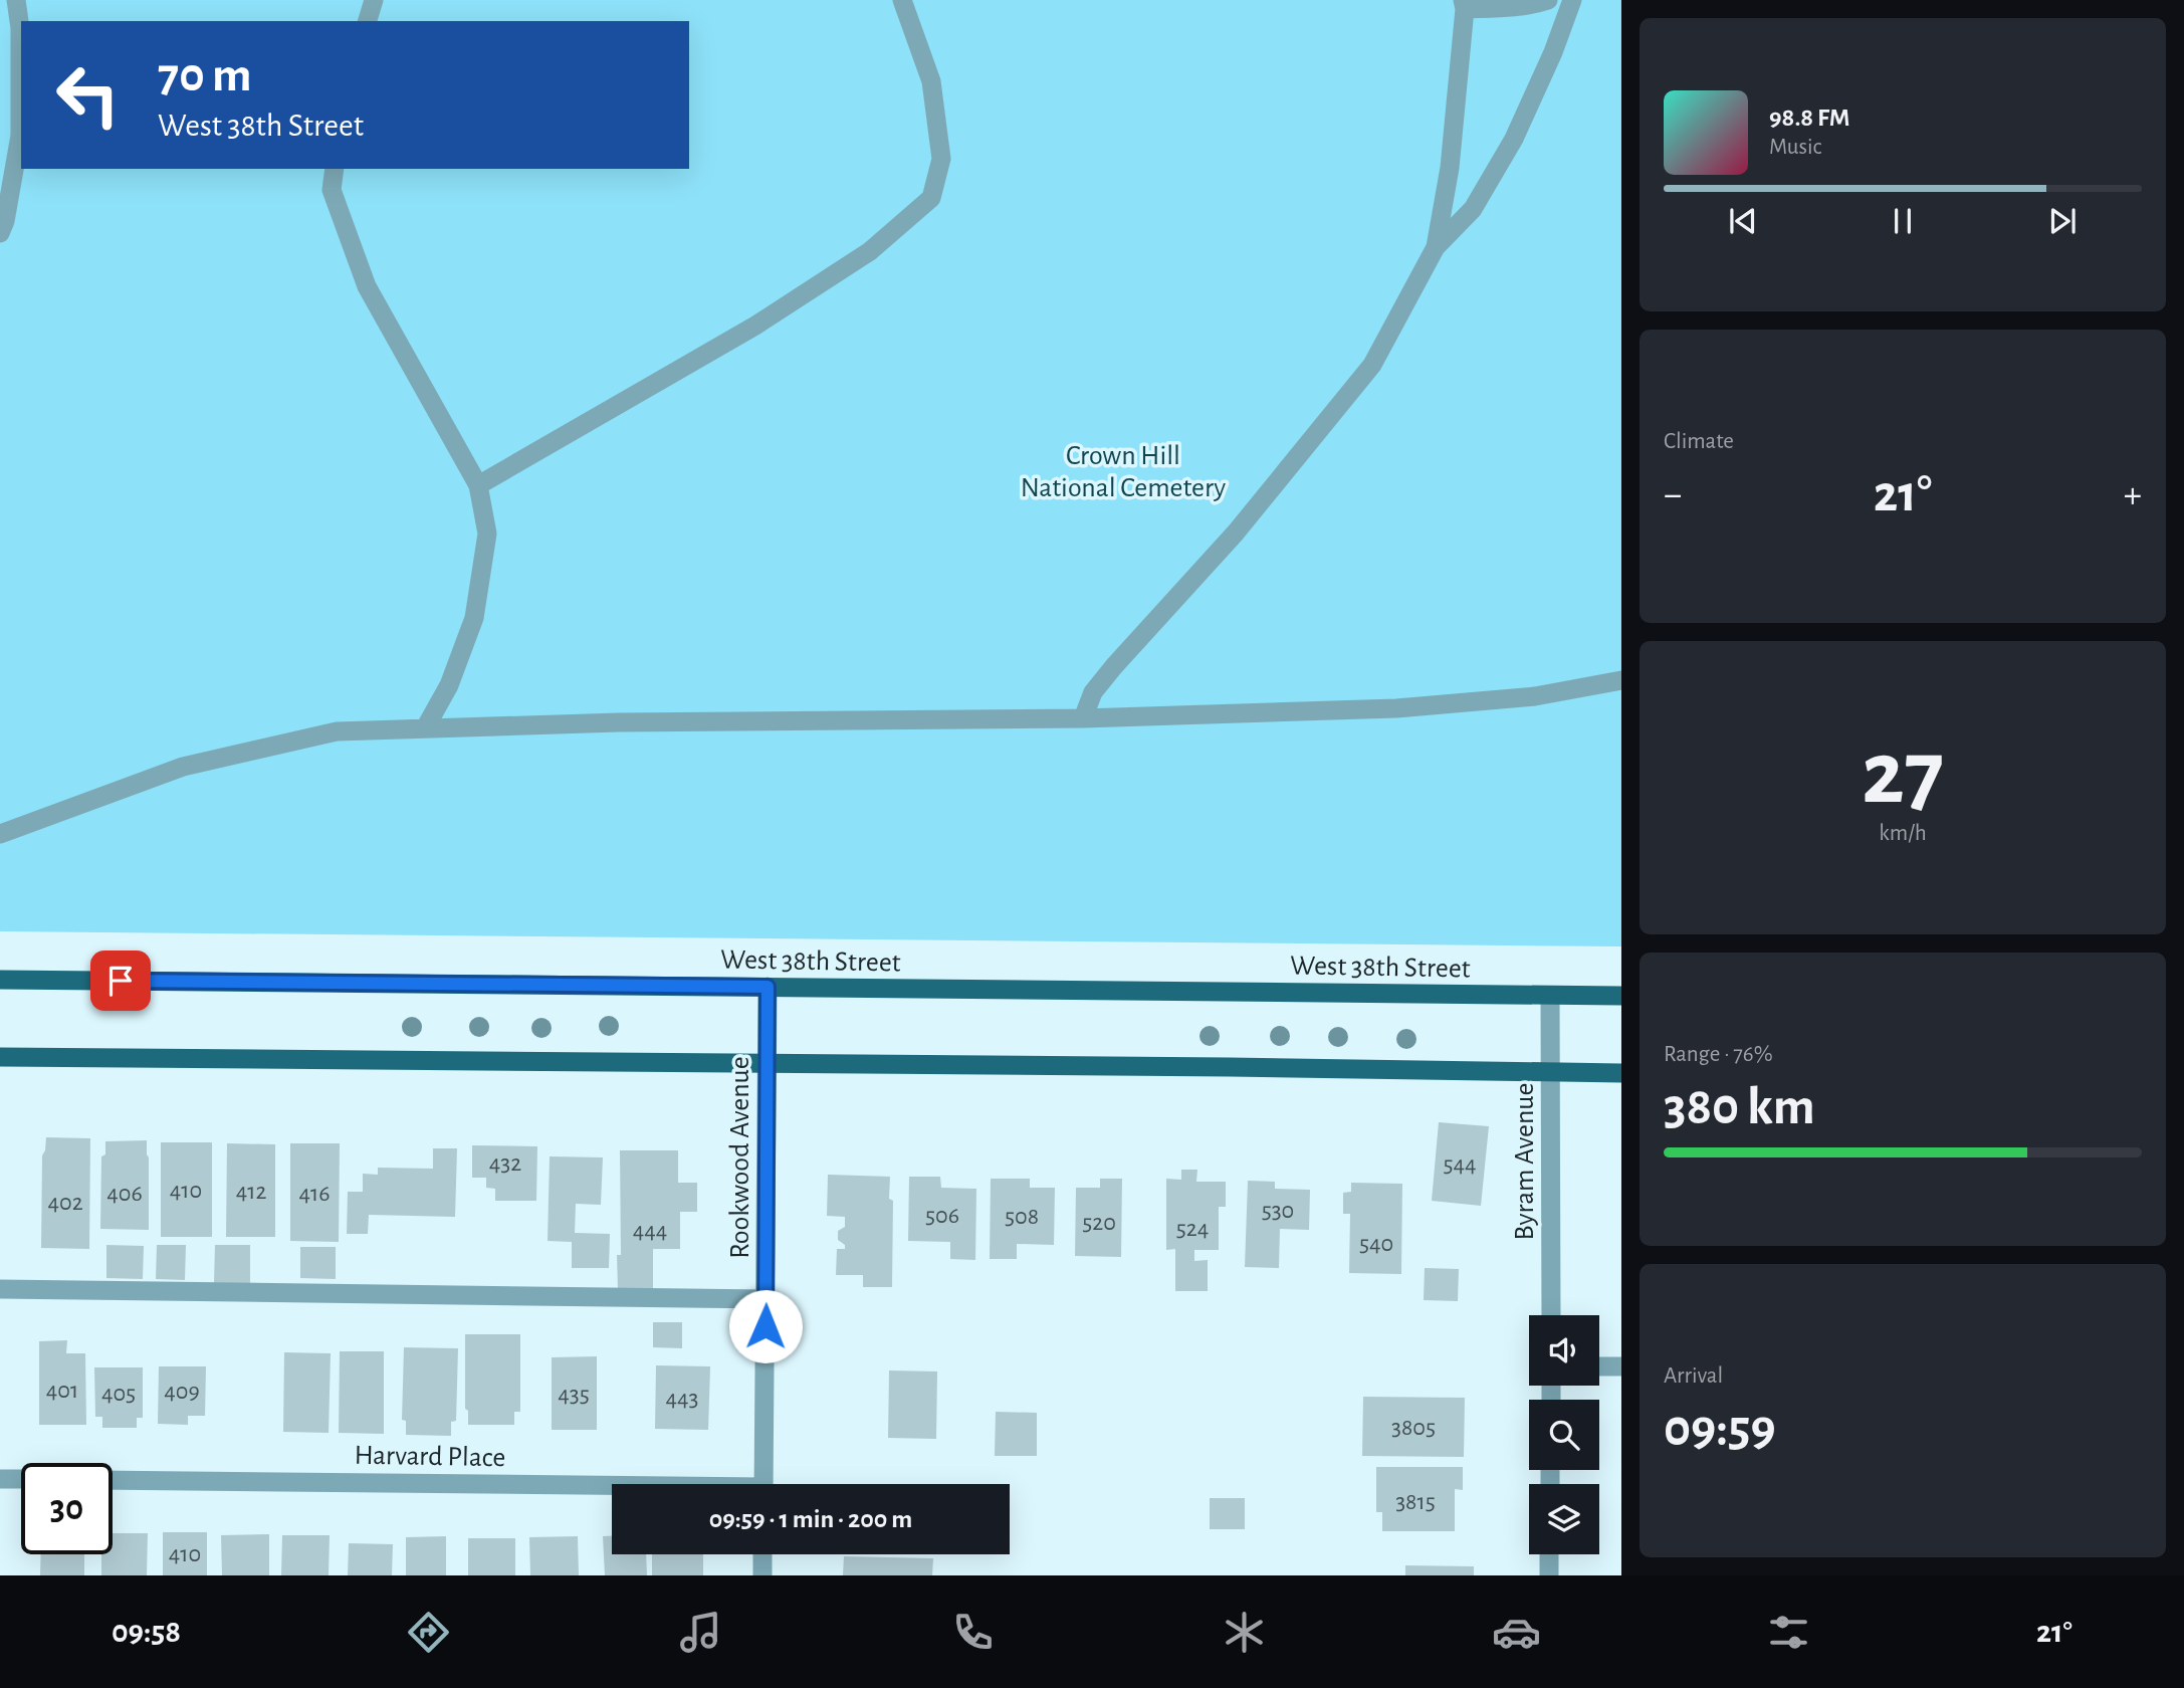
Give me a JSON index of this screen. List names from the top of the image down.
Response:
{
  "streets": {
    "main road": ["West 38th Street"],
    "street": ["Rookwood Avenue", "Byram Avenue", "Harvard Place"]
  },
  "crossings": [
    ["West 38th Street", "Rookwood Avenue"],
    ["West 38th Street", "Byram Avenue"]
  ],
  "parks": ["Crown Hill National Cemetery"],
  "house_numbers": [
    "432",
    "544",
    "410",
    "412",
    "406",
    "416",
    "402",
    "530",
    "506",
    "508",
    "520",
    "524",
    "444",
    "540",
    "401",
    "409",
    "405",
    "435",
    "443",
    "3805",
    "3815",
    "410"
  ],
  "page": {
    "turn": ["70 m", "West 38th Street"],
    "song": ["98.8 FM", "Music"],
    "tile": [
      "Climate",
      ["27", "km/h"],
      ["Range · 76%", "380 km"],
      ["Arrival", "09:59"]
    ],
    "heat": ["−", "21°", "+"],
    "limit": "30",
    "trip": "09:59 · 1 min · 200 m",
    "tabs": ["09:58", "21°"]
  }
}
